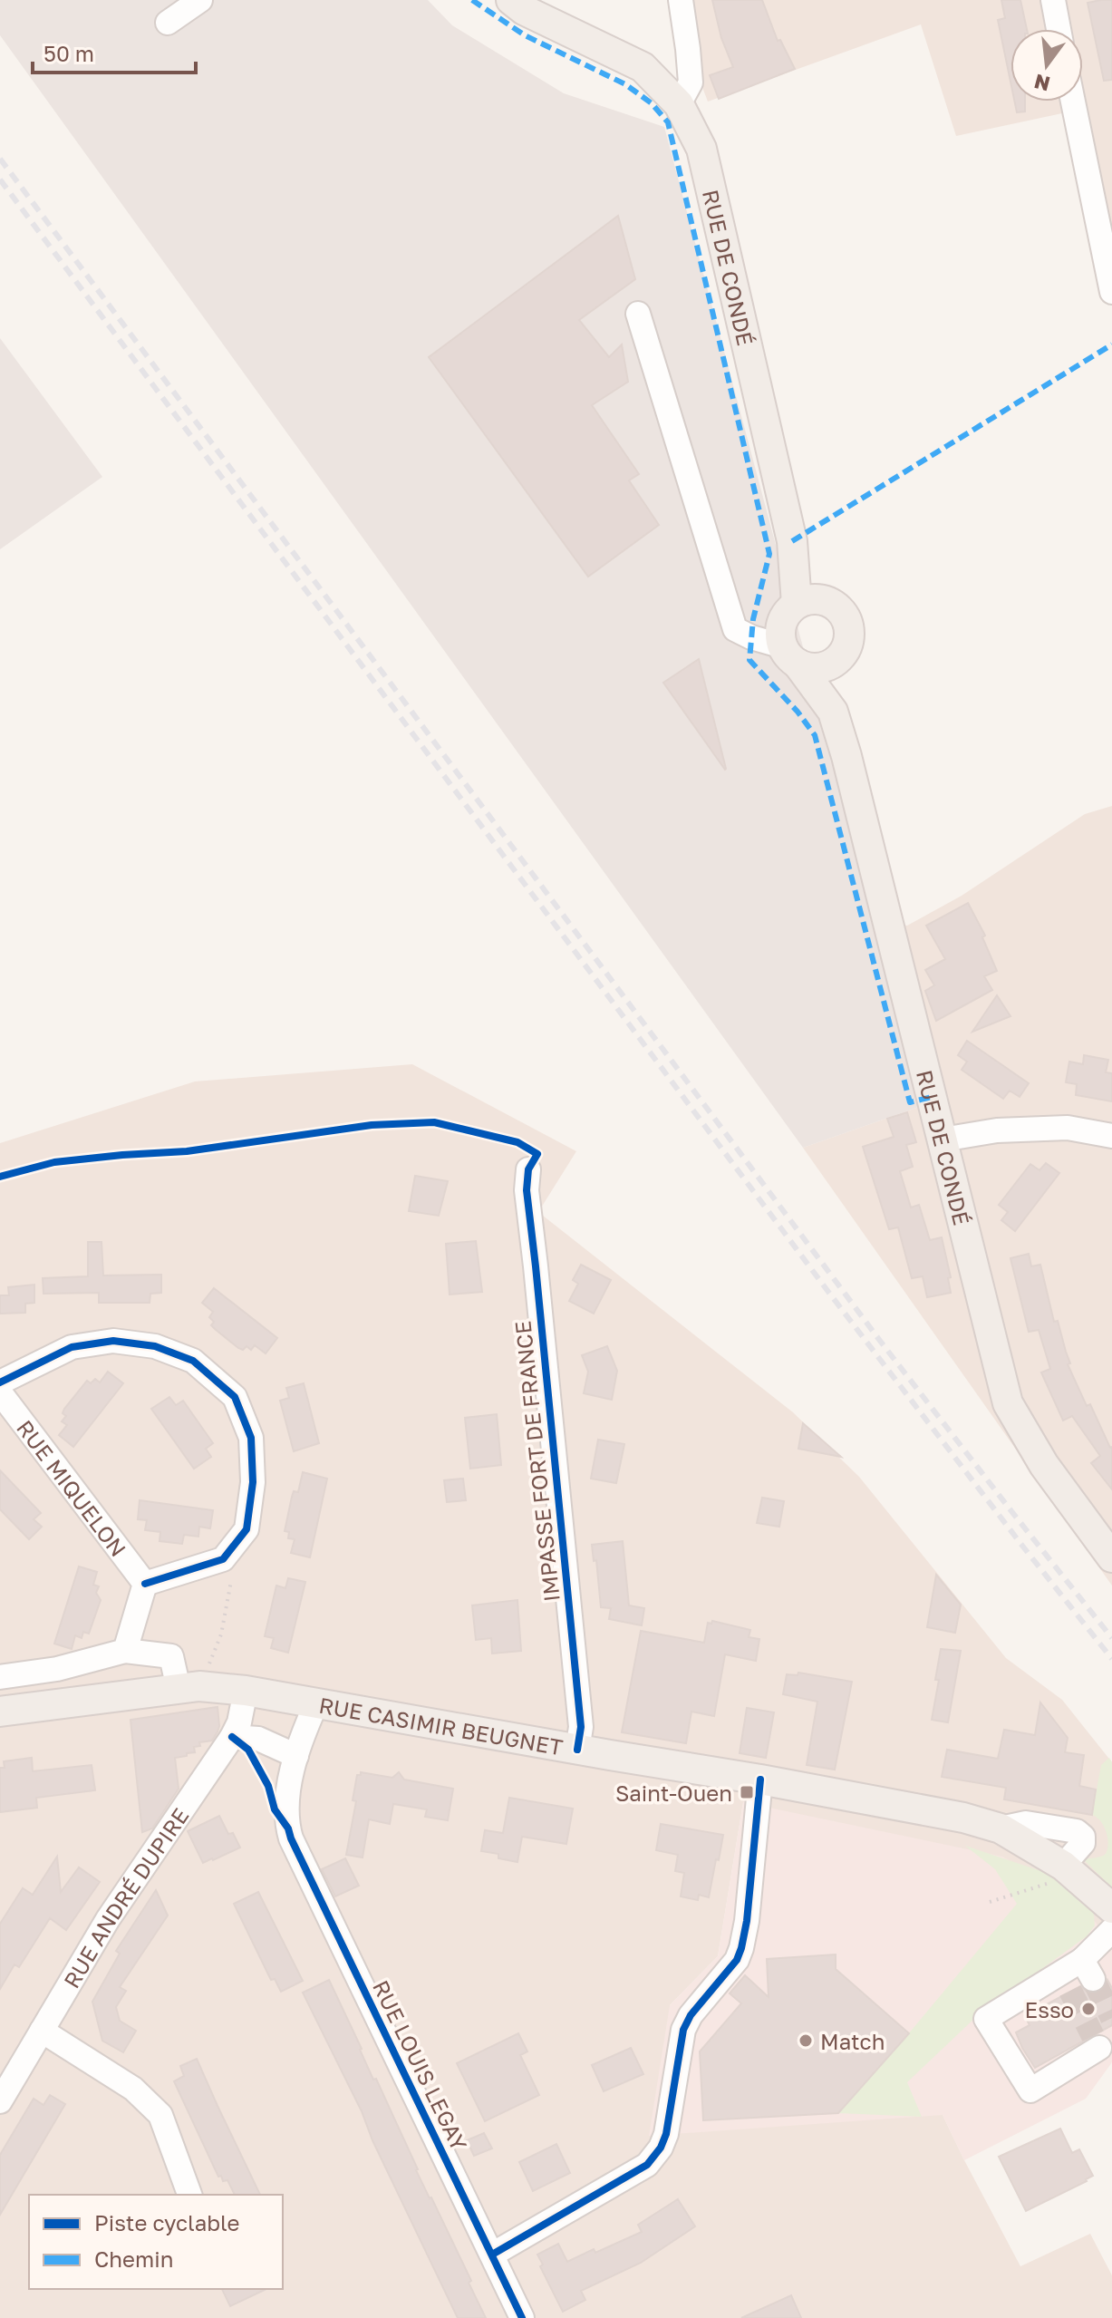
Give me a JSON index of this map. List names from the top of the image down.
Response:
{
  "streets": {
    "main road": ["RUE DE CONDÉ", "RUE CASIMIR BEUGNET"],
    "street": [
      "IMPASSE FORT DE FRANCE",
      "RUE MIQUELON",
      "RUE ANDRÉ DUPIRE",
      "RUE LOUIS LEGAY"
    ]
  },
  "crossings": [
    ["IMPASSE FORT DE FRANCE", "RUE CASIMIR BEUGNET"],
    ["RUE CASIMIR BEUGNET", "RUE ANDRÉ DUPIRE"]
  ],
  "places": {
    "transit": ["Saint-Ouen"],
    "other": ["Esso", "Match"]
  },
  "legend": ["Piste cyclable", "Chemin"],
  "scale_bar": "50 m",
  "north": "bottom"
}
